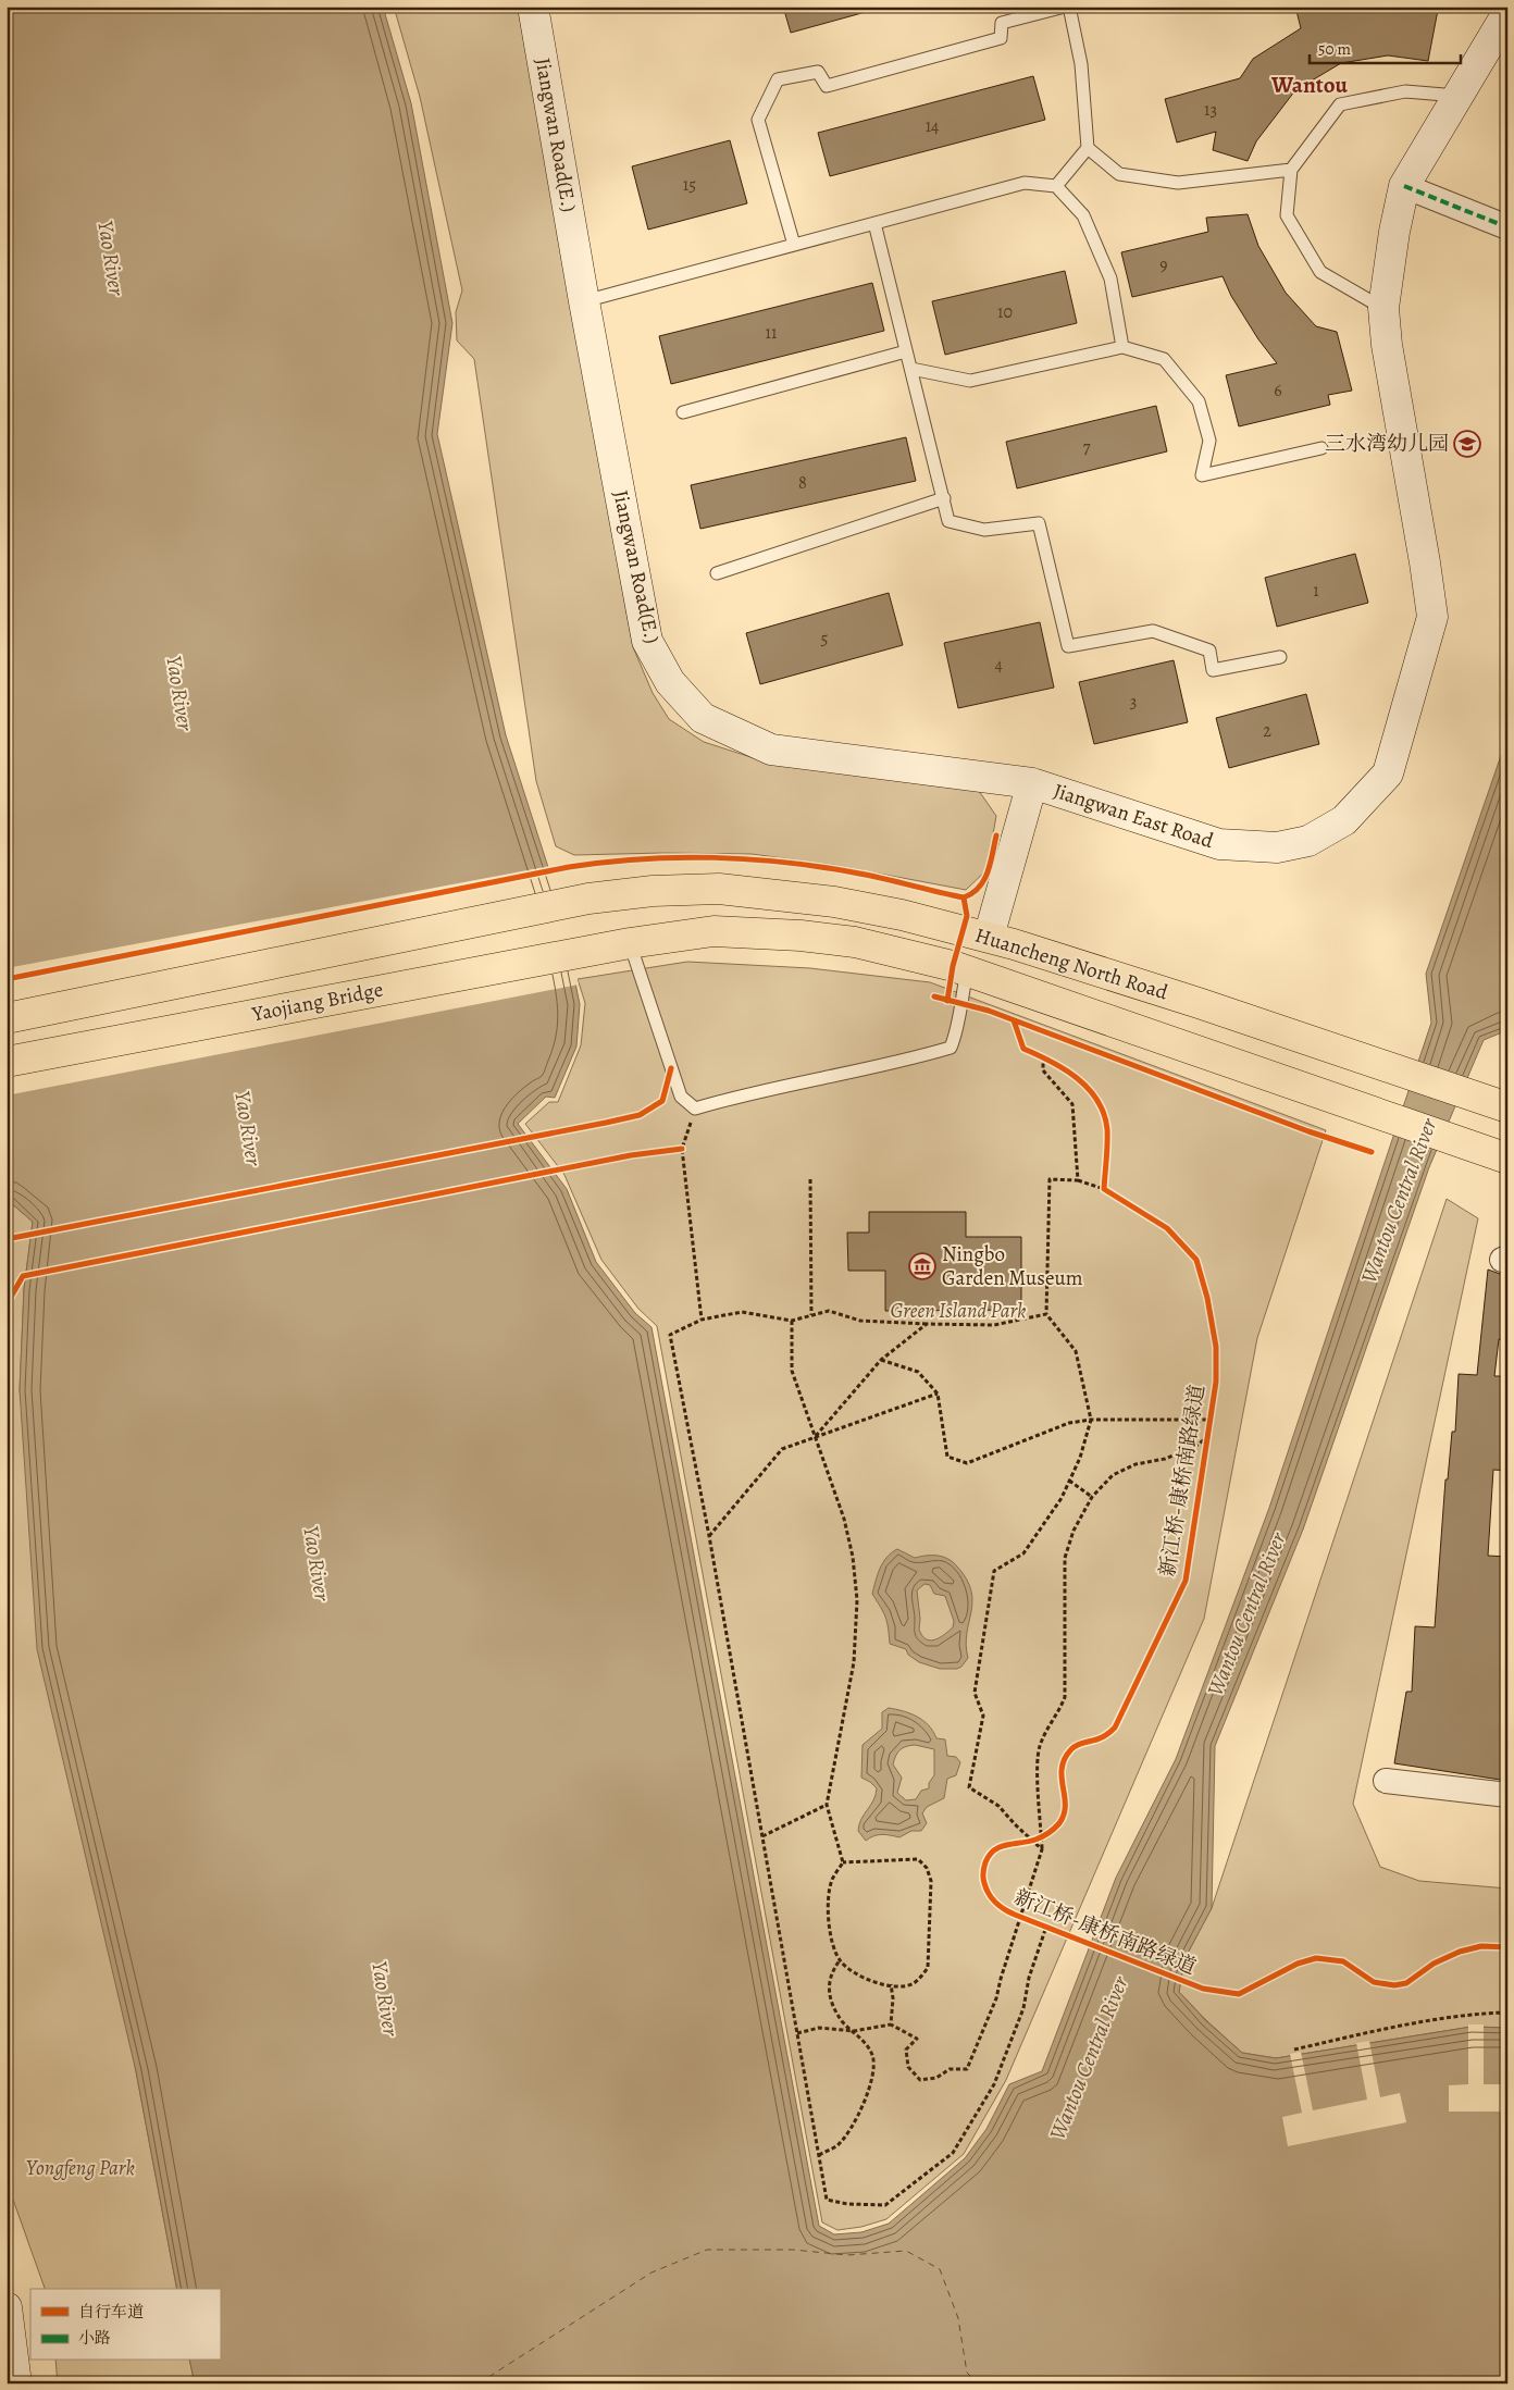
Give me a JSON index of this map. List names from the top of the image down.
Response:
{
  "streets": {
    "main road": ["Huancheng North Road", "Yaojiang Bridge"],
    "street": ["Jiangwan Road(E.)", "Jiangwan East Road"],
    "cycle path": ["新江桥-康桥南路绿道"]
  },
  "crossings": [
    ["Jiangwan Road(E.)", "Jiangwan East Road"],
    ["Huancheng North Road", "Yaojiang Bridge"]
  ],
  "districts": ["Wantou"],
  "water": ["Yao River", "Wantou Central River"],
  "parks": ["Green Island Park", "Yongfeng Park"],
  "places": {
    "school or university": ["三水湾幼儿园"],
    "museum": ["Ningbo Garden Museum"]
  },
  "house_numbers": [
    "13",
    "14",
    "15",
    "9",
    "10",
    "11",
    "6",
    "7",
    "8",
    "1",
    "5",
    "4",
    "3",
    "2"
  ],
  "legend": ["自行车道", "小路"],
  "scale_bar": "50 m"
}
